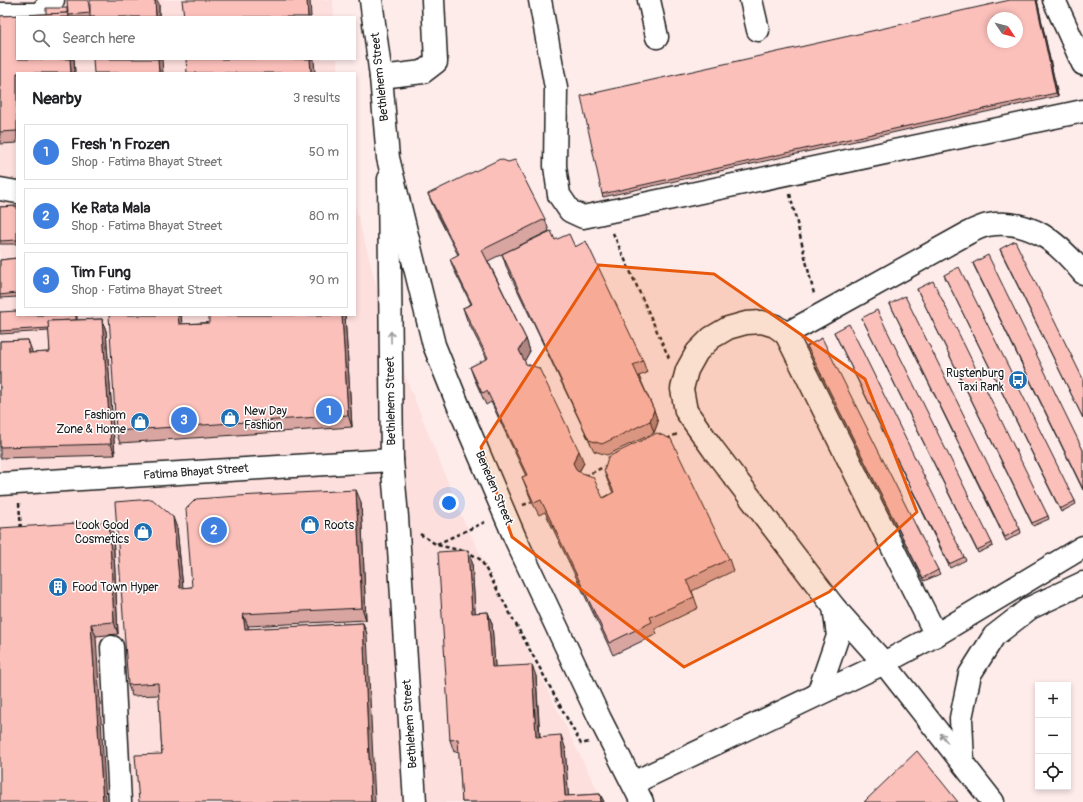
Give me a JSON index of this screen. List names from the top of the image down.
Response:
{
  "streets": {
    "street": ["Bethlehem Street", "Fatima Bhayat Street", "Beneden Street"]
  },
  "crossings": [
    ["Bethlehem Street", "Fatima Bhayat Street"],
    ["Bethlehem Street", "Beneden Street"]
  ],
  "one_way": ["Bethlehem Street"],
  "places": {
    "bus stop": ["Rustenburg Taxi Rank"],
    "shop": [
      "New Day Fashion",
      "Fashiom Zone & Home",
      "Roots",
      "Look Good Cosmetics"
    ],
    "building": ["Food Town Hyper"]
  },
  "north": "bottom right",
  "page": {
    "search": "Search here",
    "heading": ["Nearby", "3 results"],
    "list": [
      {
        "mark": "1",
        "name": "Fresh 'n Frozen",
        "note": "Shop · Fatima Bhayat Street",
        "value": "50 m"
      },
      {
        "mark": "2",
        "name": "Ke Rata Mala",
        "note": "Shop · Fatima Bhayat Street",
        "value": "80 m"
      },
      {
        "mark": "3",
        "name": "Tim Fung",
        "note": "Shop · Fatima Bhayat Street",
        "value": "90 m"
      }
    ],
    "pins": ["1", "3", "2"],
    "map_buttons": ["+", "−"]
  }
}
